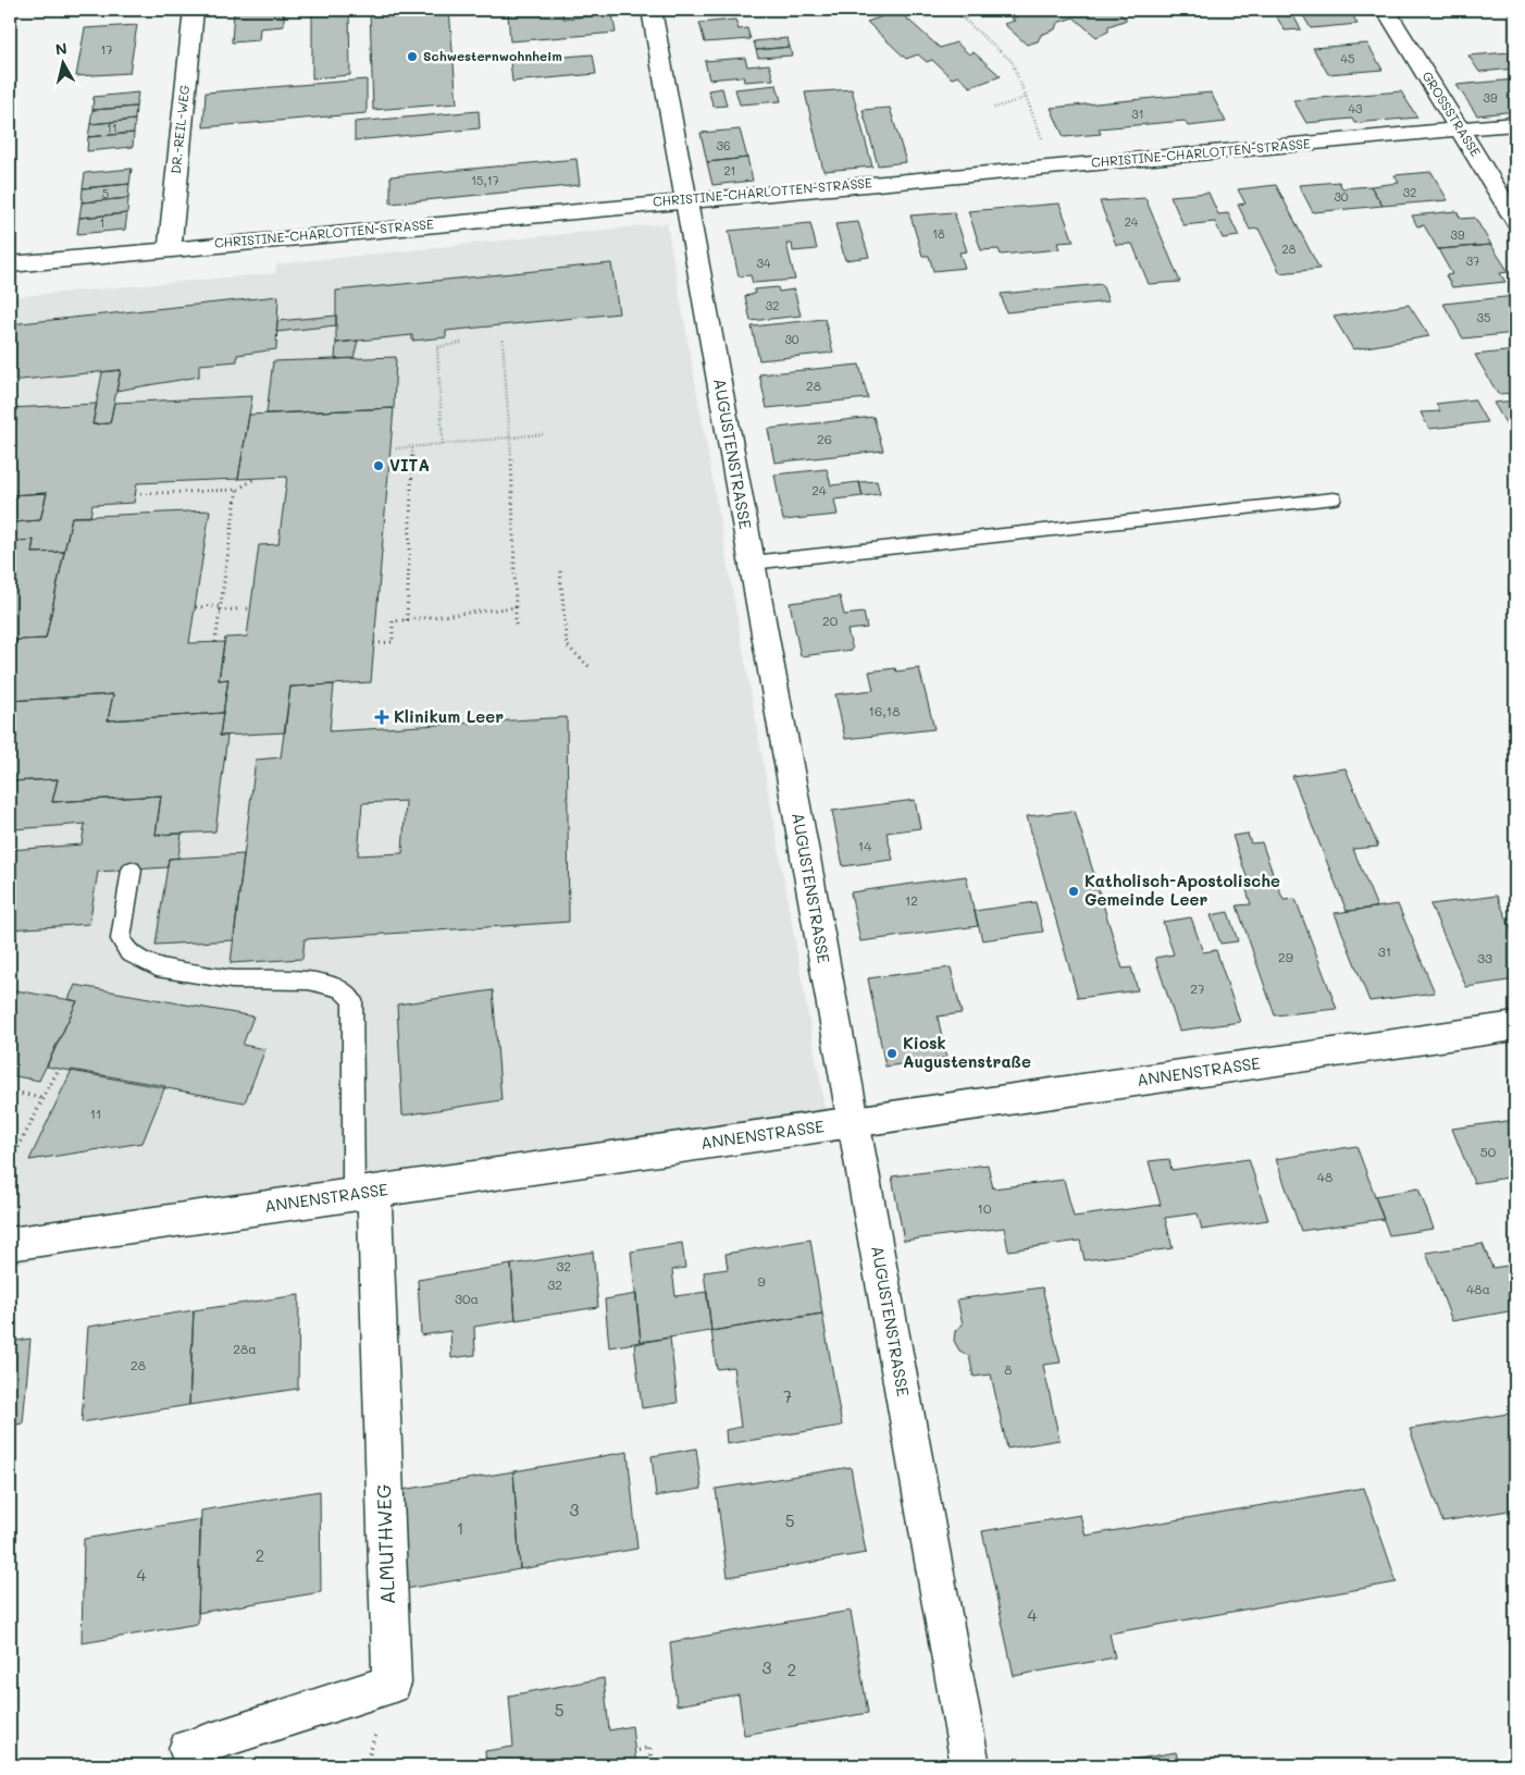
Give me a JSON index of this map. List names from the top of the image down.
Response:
{
  "streets": {
    "street": [
      "GROSSSTRASSE",
      "DR.-REIL-WEG",
      "CHRISTINE-CHARLOTTEN-STRASSE",
      "AUGUSTENSTRASSE",
      "ANNENSTRASSE",
      "ALMUTHWEG"
    ]
  },
  "crossings": [
    ["GROSSSTRASSE", "CHRISTINE-CHARLOTTEN-STRASSE"],
    ["DR.-REIL-WEG", "CHRISTINE-CHARLOTTEN-STRASSE"],
    ["CHRISTINE-CHARLOTTEN-STRASSE", "AUGUSTENSTRASSE"],
    ["AUGUSTENSTRASSE", "ANNENSTRASSE"],
    ["ANNENSTRASSE", "ALMUTHWEG"]
  ],
  "places": {
    "other": [
      "Schwesternwohnheim",
      "VITA",
      "Katholisch-Apostolische Gemeinde Leer",
      "Kiosk Augustenstraße"
    ],
    "health": ["Klinikum Leer"]
  },
  "house_numbers": [
    "17",
    "45",
    "39",
    "43",
    "31",
    "11",
    "36",
    "21",
    "15,17",
    "32",
    "5",
    "30",
    "24",
    "1",
    "18",
    "39",
    "28",
    "37",
    "34",
    "32",
    "35",
    "30",
    "28",
    "26",
    "24",
    "20",
    "16,18",
    "14",
    "12",
    "31",
    "29",
    "33",
    "27",
    "11",
    "50",
    "48",
    "10",
    "32",
    "9",
    "32",
    "48a",
    "30a",
    "28a",
    "28",
    "8",
    "7",
    "3",
    "5",
    "1",
    "2",
    "4",
    "4",
    "3",
    "2",
    "5"
  ],
  "north": "top"
}
